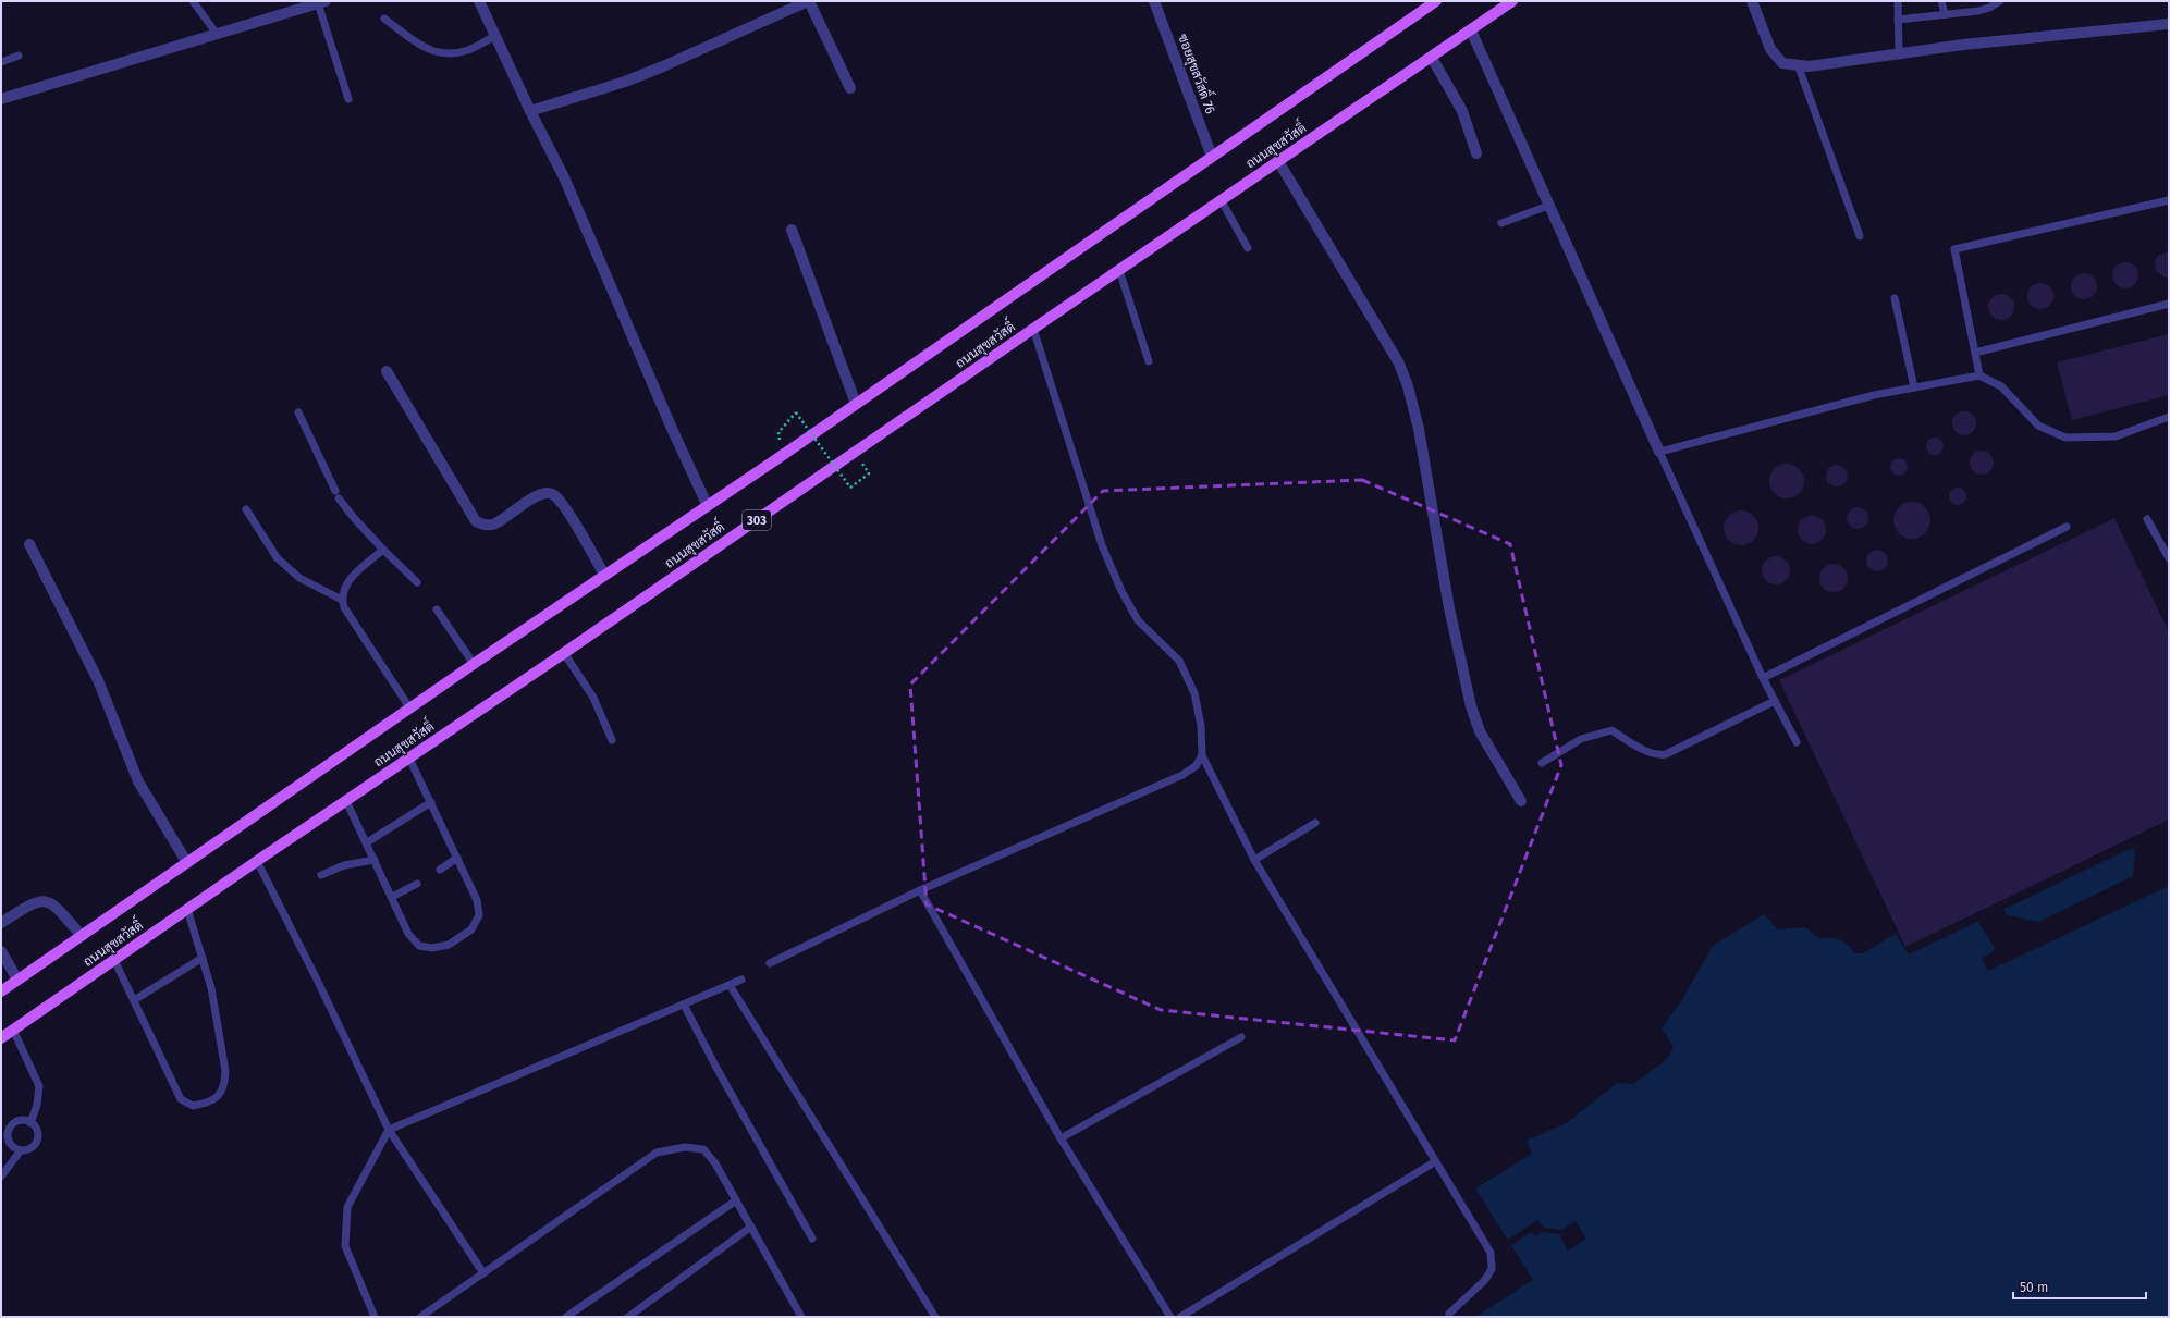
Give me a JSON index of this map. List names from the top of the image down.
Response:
{
  "streets": {
    "main road": ["ถนนสุขสวัสดิ์", "303"],
    "street": ["ซอยสุขสวัสดิ์ 76"]
  },
  "crossings": [
    ["ซอยสุขสวัสดิ์ 76", "ถนนสุขสวัสดิ์"]
  ],
  "scale_bar": "50 m"
}
